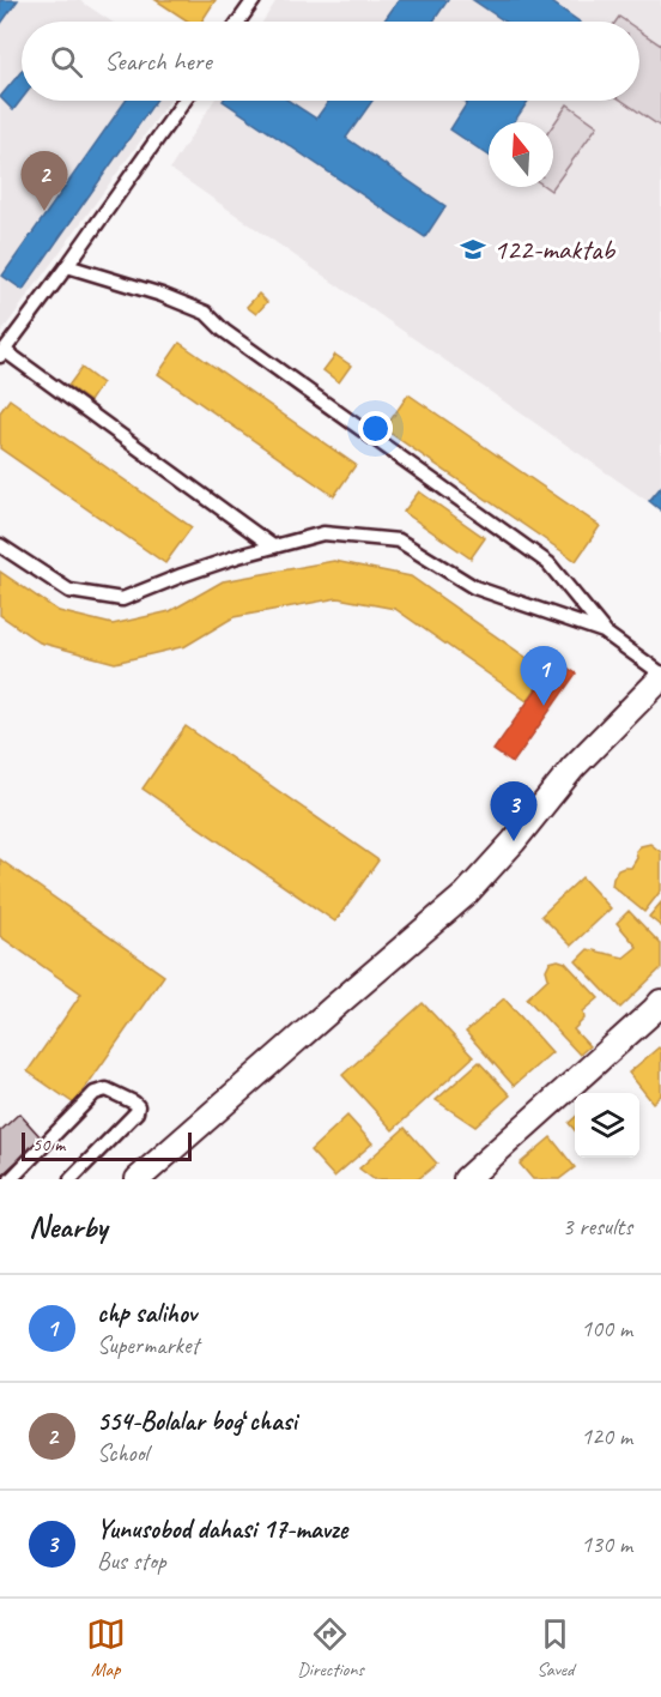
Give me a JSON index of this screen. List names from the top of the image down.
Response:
{
  "places": {
    "school or university": ["122-maktab"]
  },
  "scale_bar": "50 m",
  "north": "top",
  "page": {
    "search": "Search here",
    "pins": ["2", "1", "3"],
    "scale": "50 m",
    "heading": ["Nearby", "3 results"],
    "list": [
      {
        "mark": "1",
        "name": "chp salihov",
        "note": "Supermarket",
        "value": "100 m"
      },
      {
        "mark": "2",
        "name": "554-Bolalar bogʻchasi",
        "note": "School",
        "value": "120 m"
      },
      {
        "mark": "3",
        "name": "Yunusobod dahasi 17-mavze",
        "note": "Bus stop",
        "value": "130 m"
      }
    ],
    "nav": ["Map", "Directions", "Saved"]
  }
}
